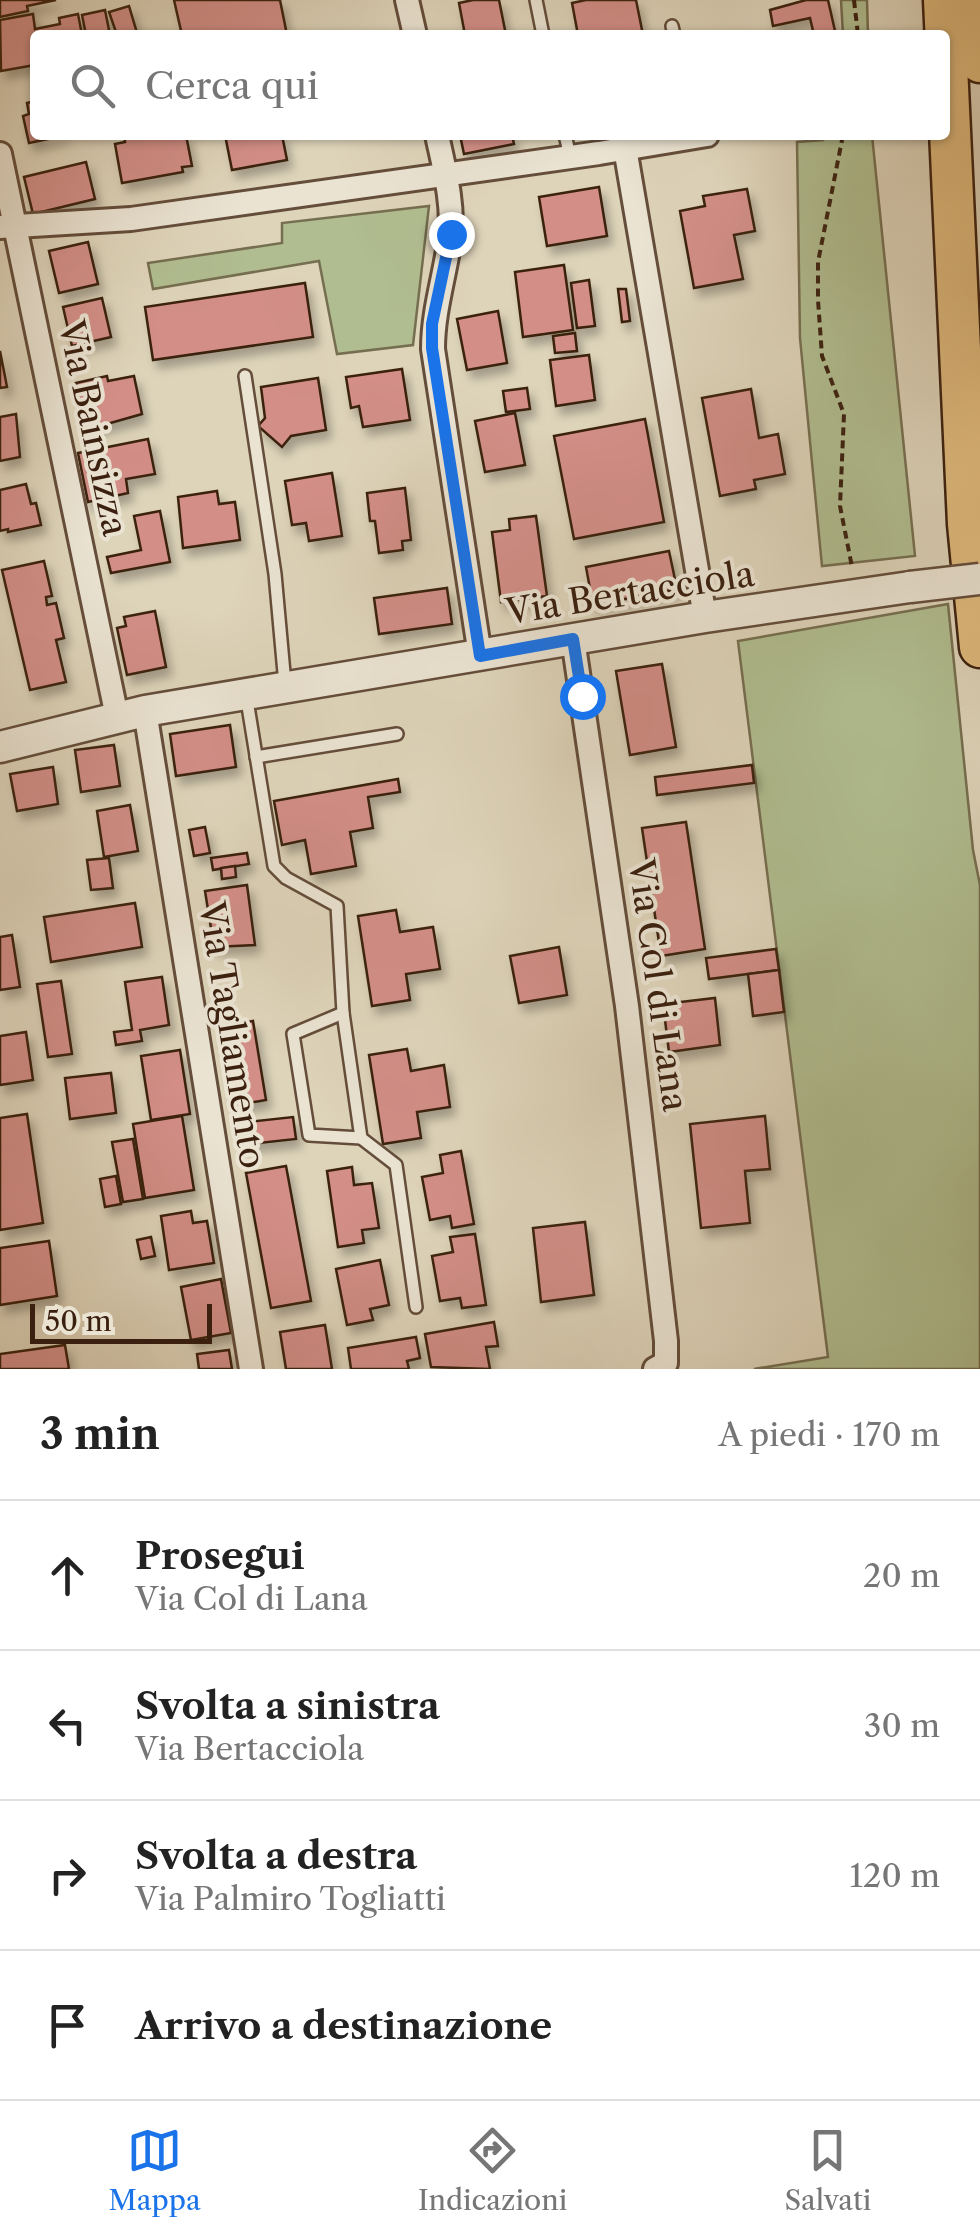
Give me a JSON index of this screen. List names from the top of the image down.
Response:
{
  "streets": {
    "street": [
      "Via Bainsizza",
      "Via Bertacciola",
      "Via Col di Lana",
      "Via Tagliamento"
    ]
  },
  "crossings": [
    ["Via Bainsizza", "Via Bertacciola"],
    ["Via Bainsizza", "Via Tagliamento"],
    ["Via Bertacciola", "Via Col di Lana"],
    ["Via Bertacciola", "Via Tagliamento"]
  ],
  "scale_bar": "50 m",
  "page": {
    "search": "Cerca qui",
    "scale": "50 m",
    "heading": ["3 min", "A piedi · 170 m"],
    "list": [
      ["Prosegui", "Via Col di Lana", "20 m"],
      ["Svolta a sinistra", "Via Bertacciola", "30 m"],
      ["Svolta a destra", "Via Palmiro Togliatti", "120 m"],
      "Arrivo a destinazione"
    ],
    "nav": ["Mappa", "Indicazioni", "Salvati"]
  }
}
